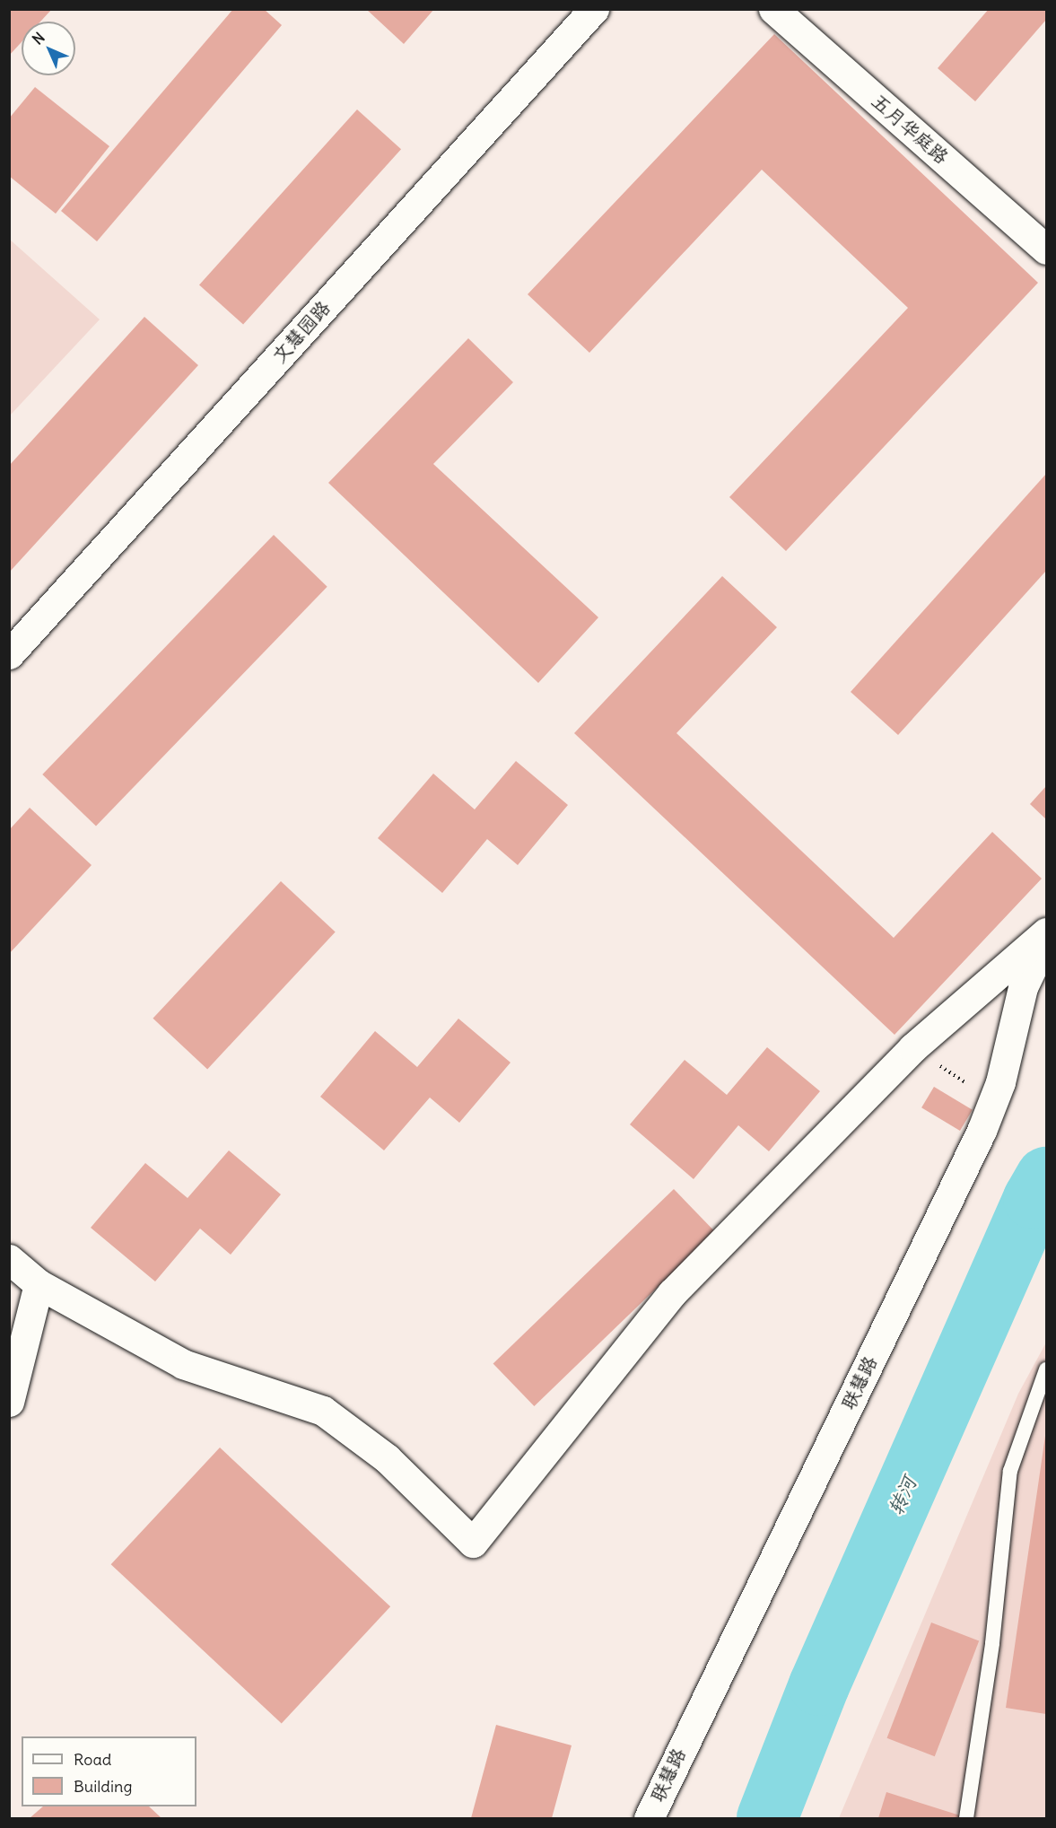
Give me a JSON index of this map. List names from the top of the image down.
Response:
{
  "streets": {
    "street": ["五月华庭路", "文慧园路", "联慧路"]
  },
  "water": ["转河"],
  "legend": ["Road", "Building"],
  "north": "top left"
}
